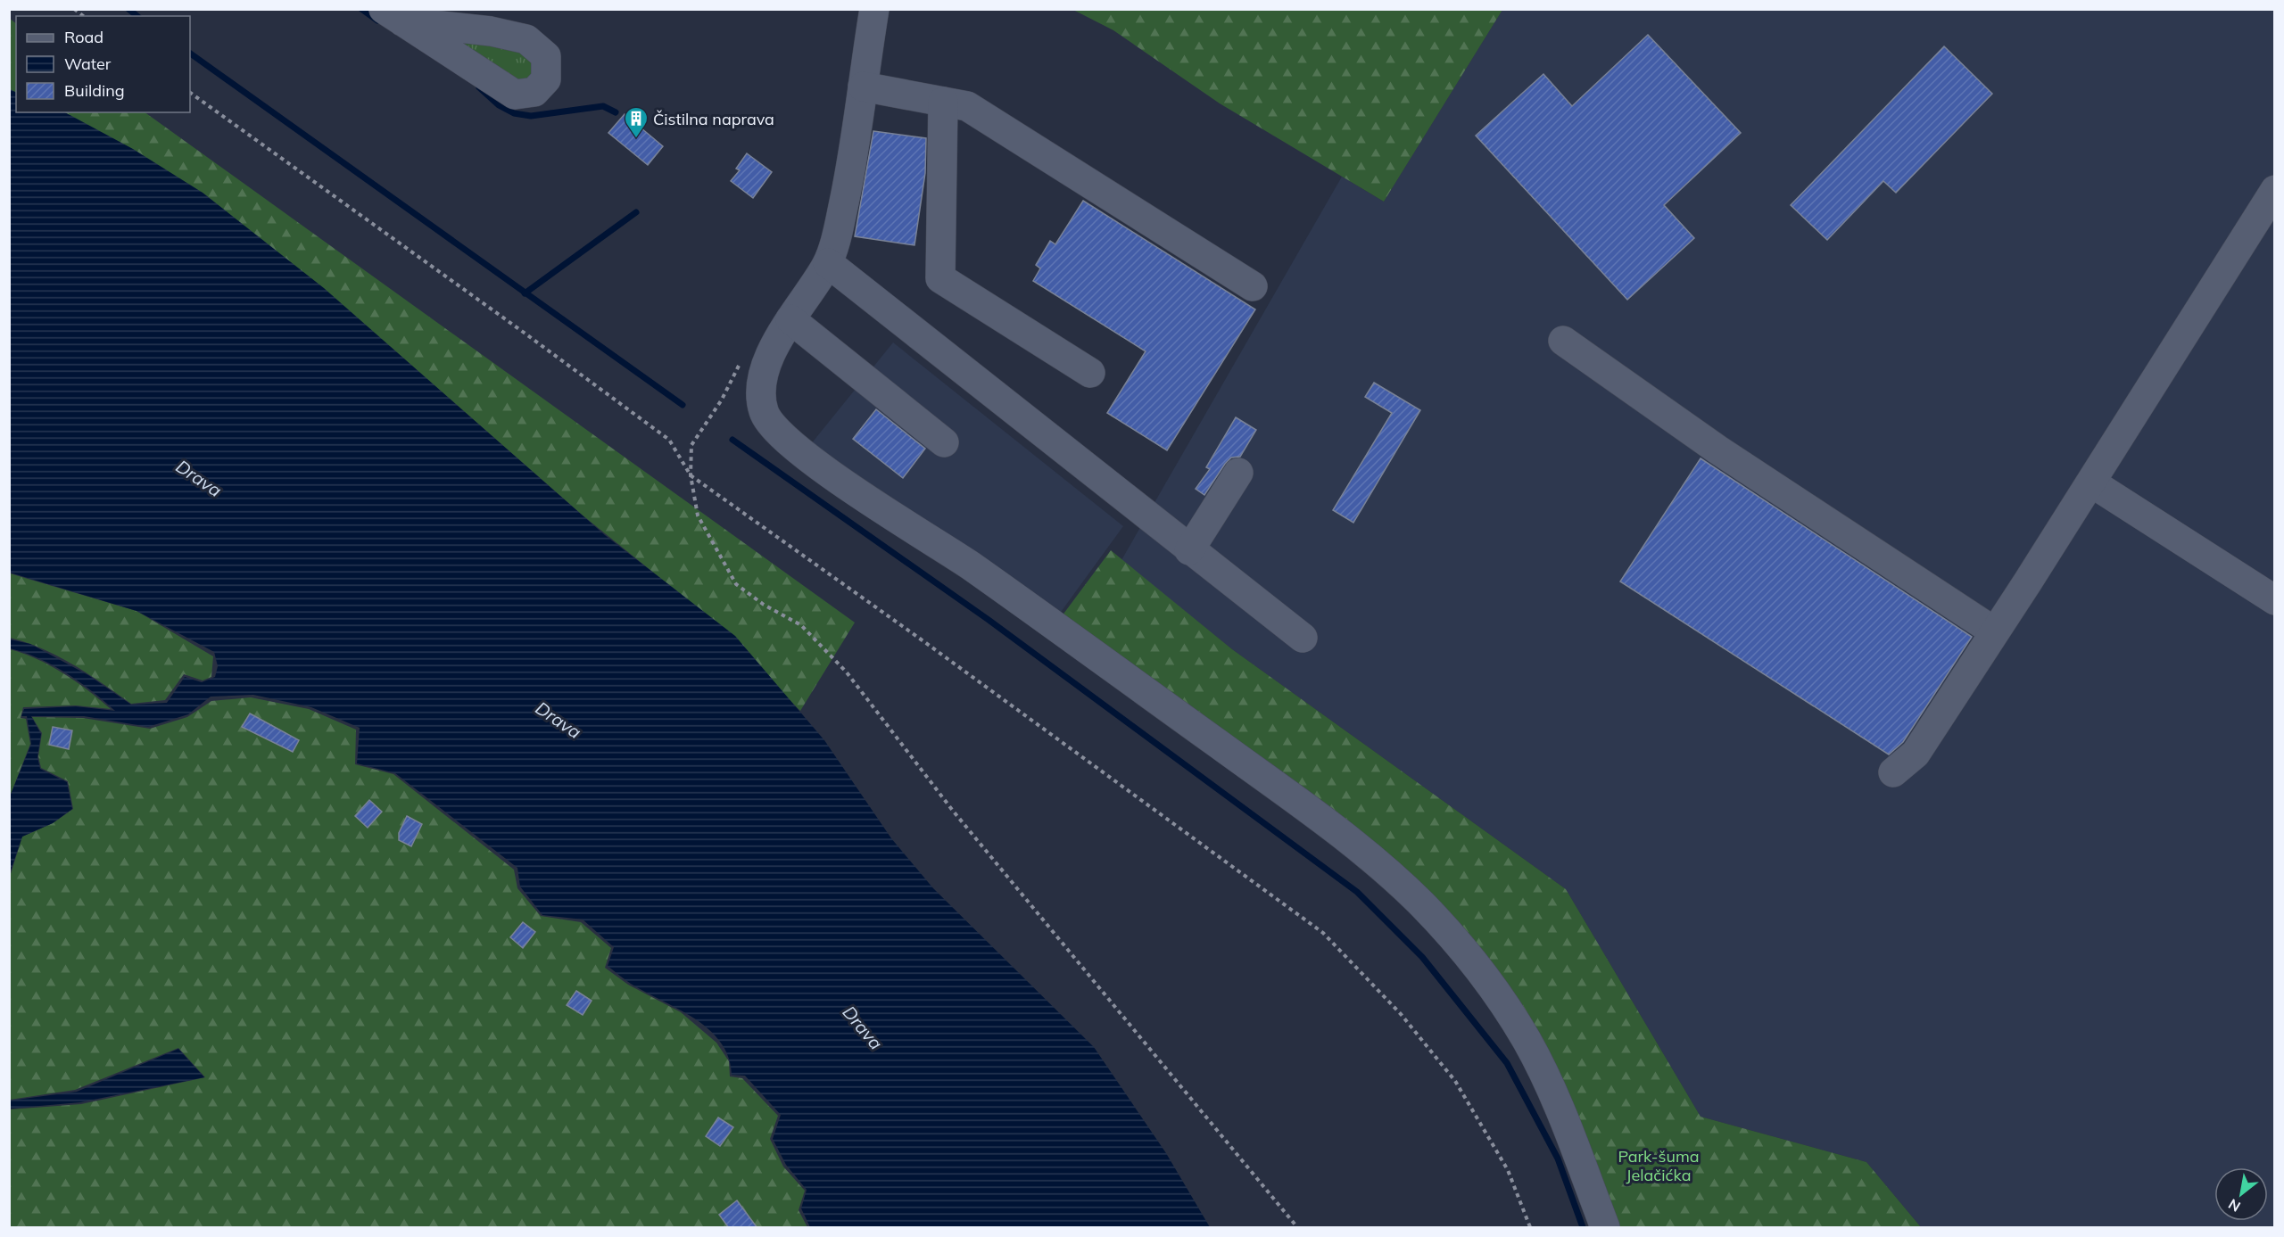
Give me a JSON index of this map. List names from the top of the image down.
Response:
{
  "water": ["Drava"],
  "parks": ["Park-šuma Jelačićka"],
  "places": {
    "building": ["Čistilna naprava"]
  },
  "legend": ["Road", "Water", "Building"],
  "north": "bottom left"
}
